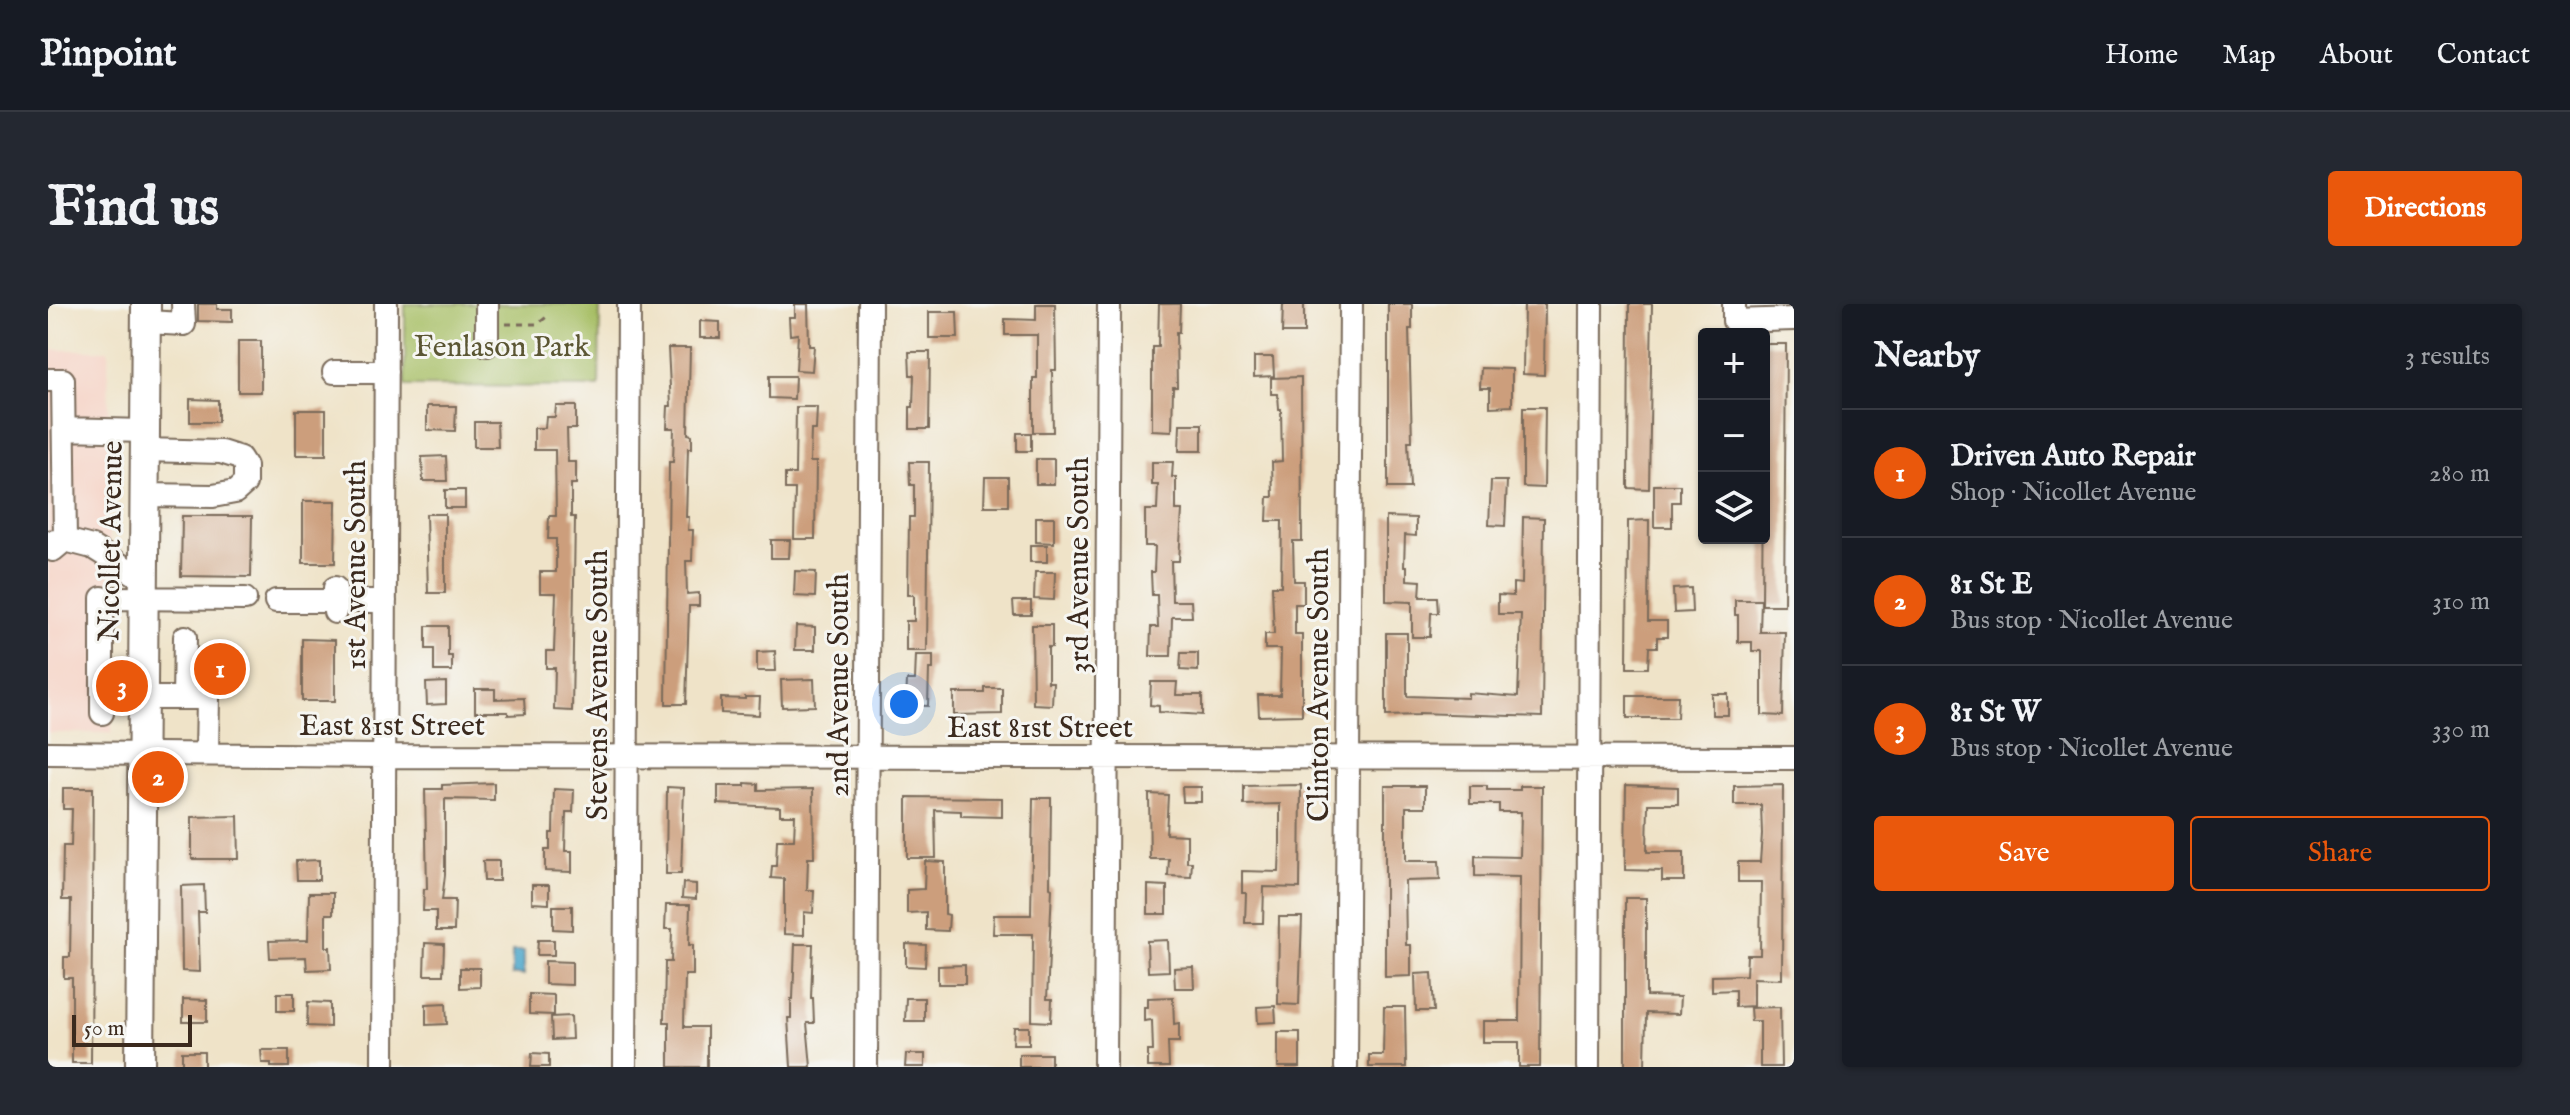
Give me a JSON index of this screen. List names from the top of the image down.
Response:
{
  "streets": {
    "main road": ["Nicollet Avenue"],
    "street": [
      "1st Avenue South",
      "3rd Avenue South",
      "Stevens Avenue South",
      "2nd Avenue South",
      "Clinton Avenue South",
      "East 81st Street"
    ]
  },
  "crossings": [
    ["Nicollet Avenue", "East 81st Street"],
    ["1st Avenue South", "East 81st Street"],
    ["3rd Avenue South", "East 81st Street"],
    ["Stevens Avenue South", "East 81st Street"],
    ["2nd Avenue South", "East 81st Street"],
    ["Clinton Avenue South", "East 81st Street"]
  ],
  "parks": ["Fenlason Park"],
  "scale_bar": "50 m",
  "page": {
    "header": "Pinpoint",
    "nav": [
      "Home",
      "Map",
      "About",
      "Contact"
    ],
    "buttons": [
      "Directions",
      ["Save", "Share"]
    ],
    "title": "Find us",
    "heading": ["Nearby", "3 results"],
    "map_buttons": ["+", "−"],
    "list": [
      {
        "mark": "1",
        "name": "Driven Auto Repair",
        "note": "Shop · Nicollet Avenue",
        "value": "280 m"
      },
      {
        "mark": "2",
        "name": "81 St E",
        "note": "Bus stop · Nicollet Avenue",
        "value": "310 m"
      },
      {
        "mark": "3",
        "name": "81 St W",
        "note": "Bus stop · Nicollet Avenue",
        "value": "330 m"
      }
    ],
    "pins": ["1", "3", "2"],
    "scale": "50 m"
  }
}
